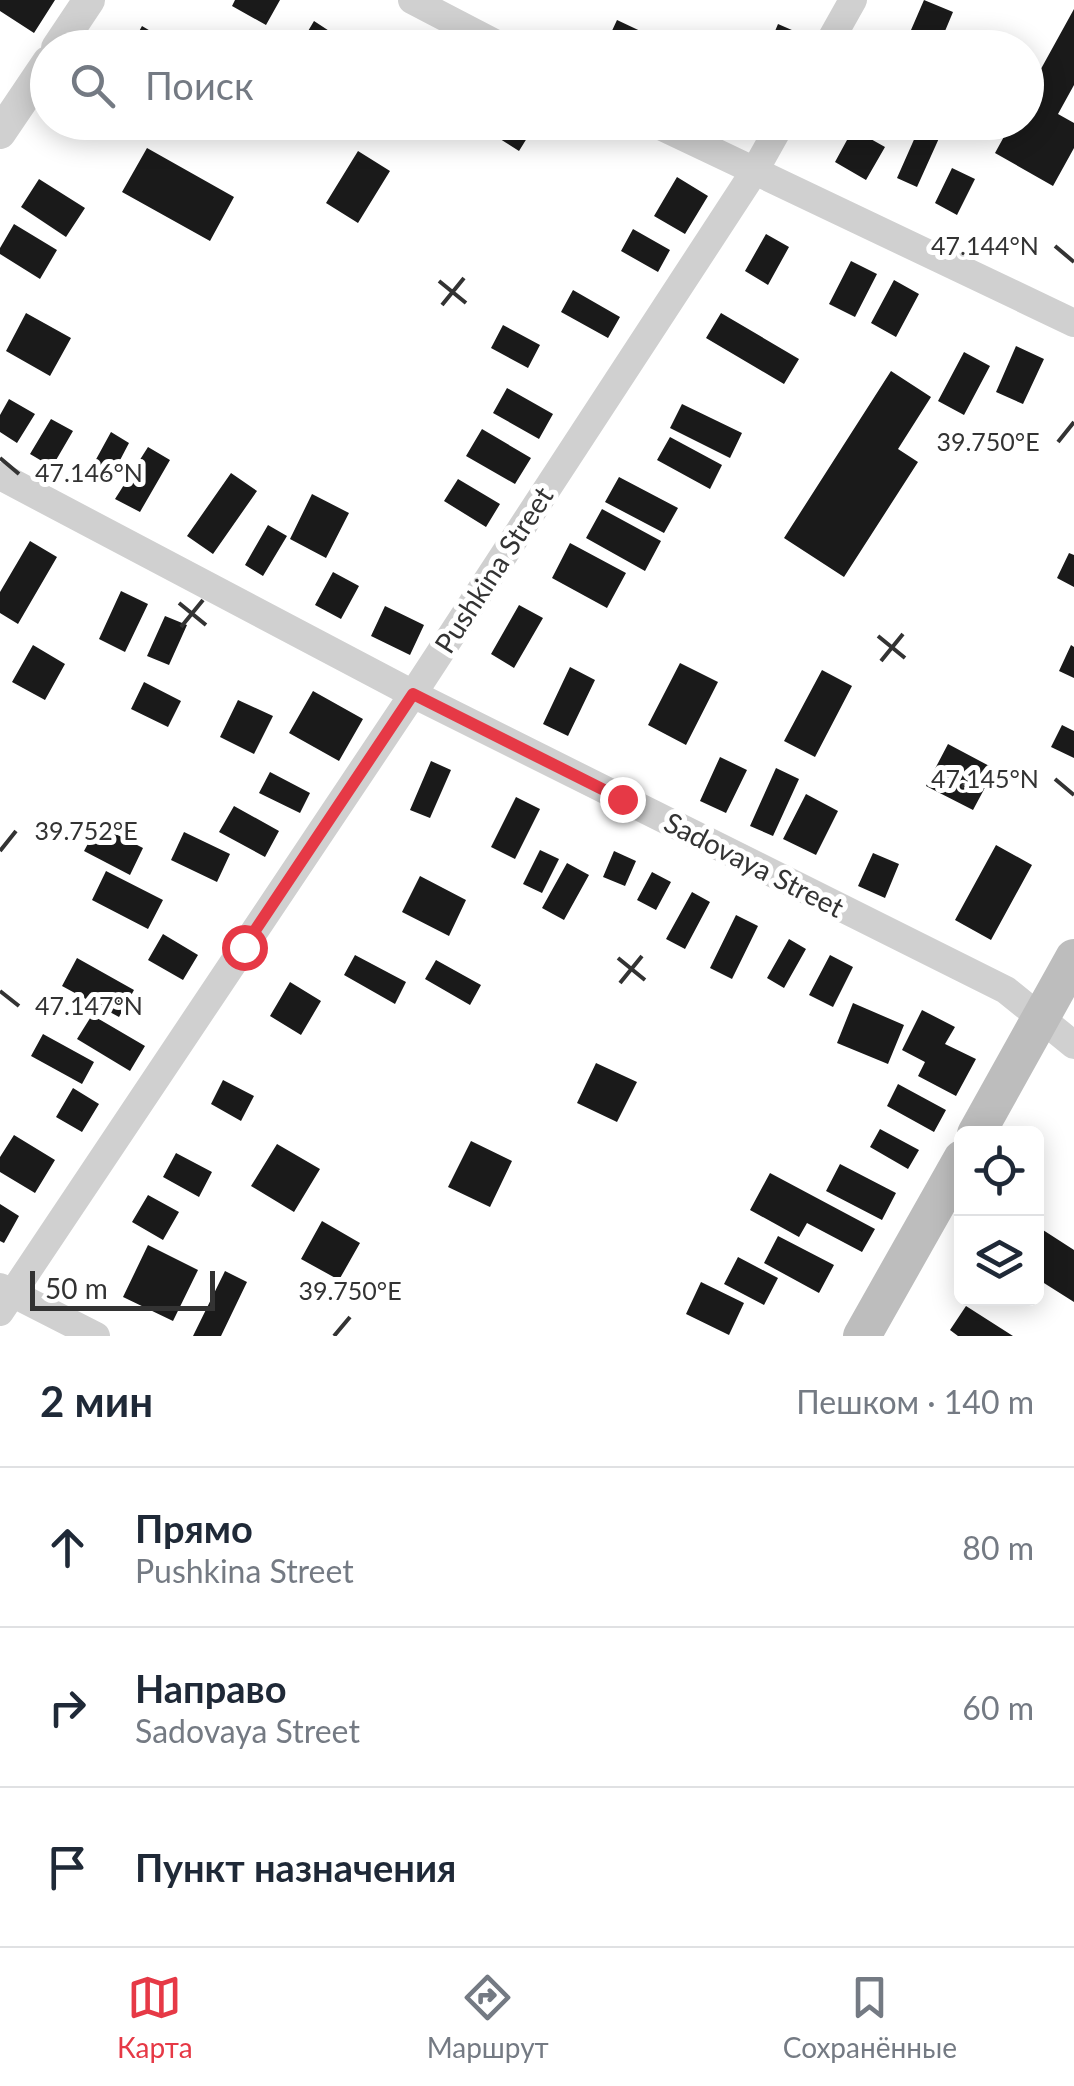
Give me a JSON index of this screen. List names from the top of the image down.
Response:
{
  "streets": {
    "street": ["Pushkina Street", "Sadovaya Street"]
  },
  "crossings": [
    ["Pushkina Street", "Sadovaya Street"]
  ],
  "scale_bar": "50 m",
  "page": {
    "search": "Поиск",
    "scale": "50 m",
    "heading": ["2 мин", "Пешком · 140 m"],
    "list": [
      ["Прямо", "Pushkina Street", "80 m"],
      ["Направо", "Sadovaya Street", "60 m"],
      "Пункт назначения"
    ],
    "nav": ["Карта", "Маршрут", "Сохранённые"]
  },
  "coordinates": [
    "47.144°N",
    "39.750°E",
    "47.146°N",
    "47.145°N",
    "39.752°E",
    "47.147°N"
  ]
}
